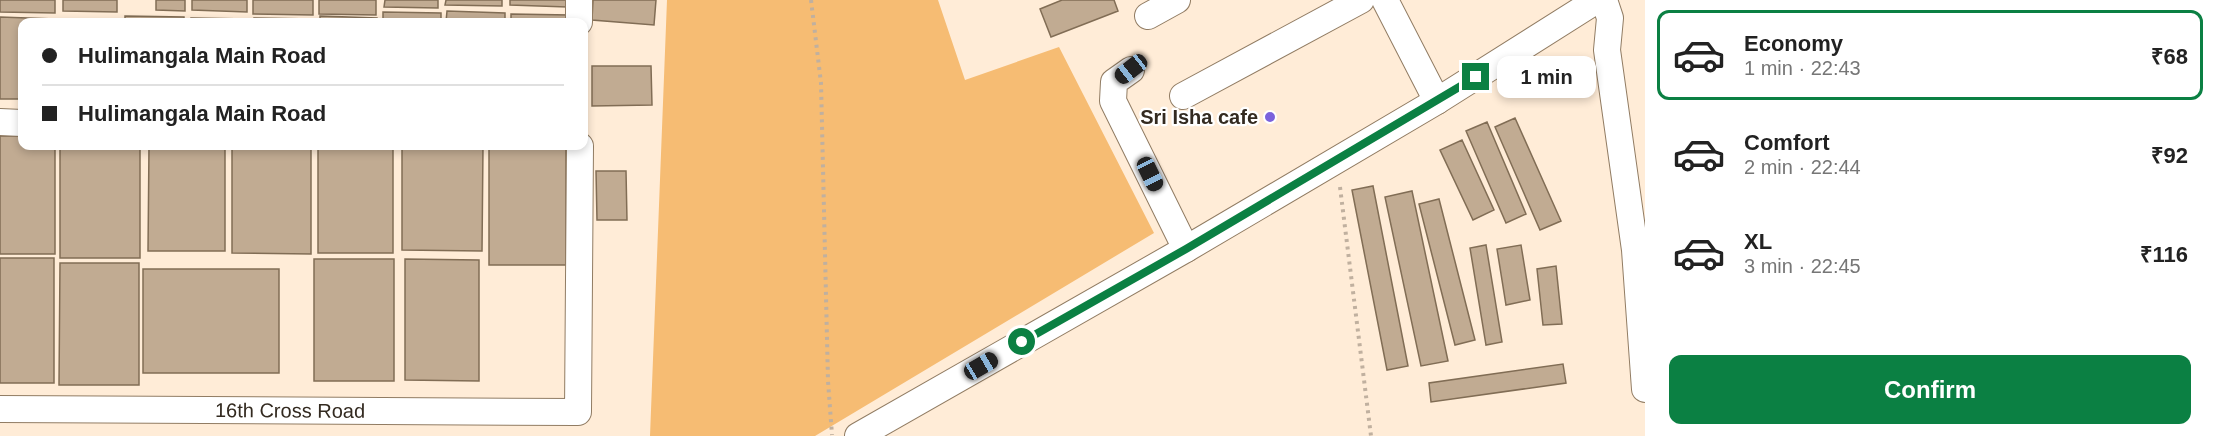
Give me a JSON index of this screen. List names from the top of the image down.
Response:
{
  "streets": {
    "street": ["16th Cross Road"]
  },
  "places": ["Sri Isha cafe"],
  "page": {
    "list": [
      {
        "name": "Economy",
        "note": "1 min · 22:43",
        "value": "₹68"
      },
      {
        "name": "Comfort",
        "note": "2 min · 22:44",
        "value": "₹92"
      },
      {
        "name": "XL",
        "note": "3 min · 22:45",
        "value": "₹116"
      }
    ],
    "banner": ["Hulimangala Main Road", "Hulimangala Main Road"],
    "bubble": "1 min",
    "buttons": "Confirm"
  }
}
